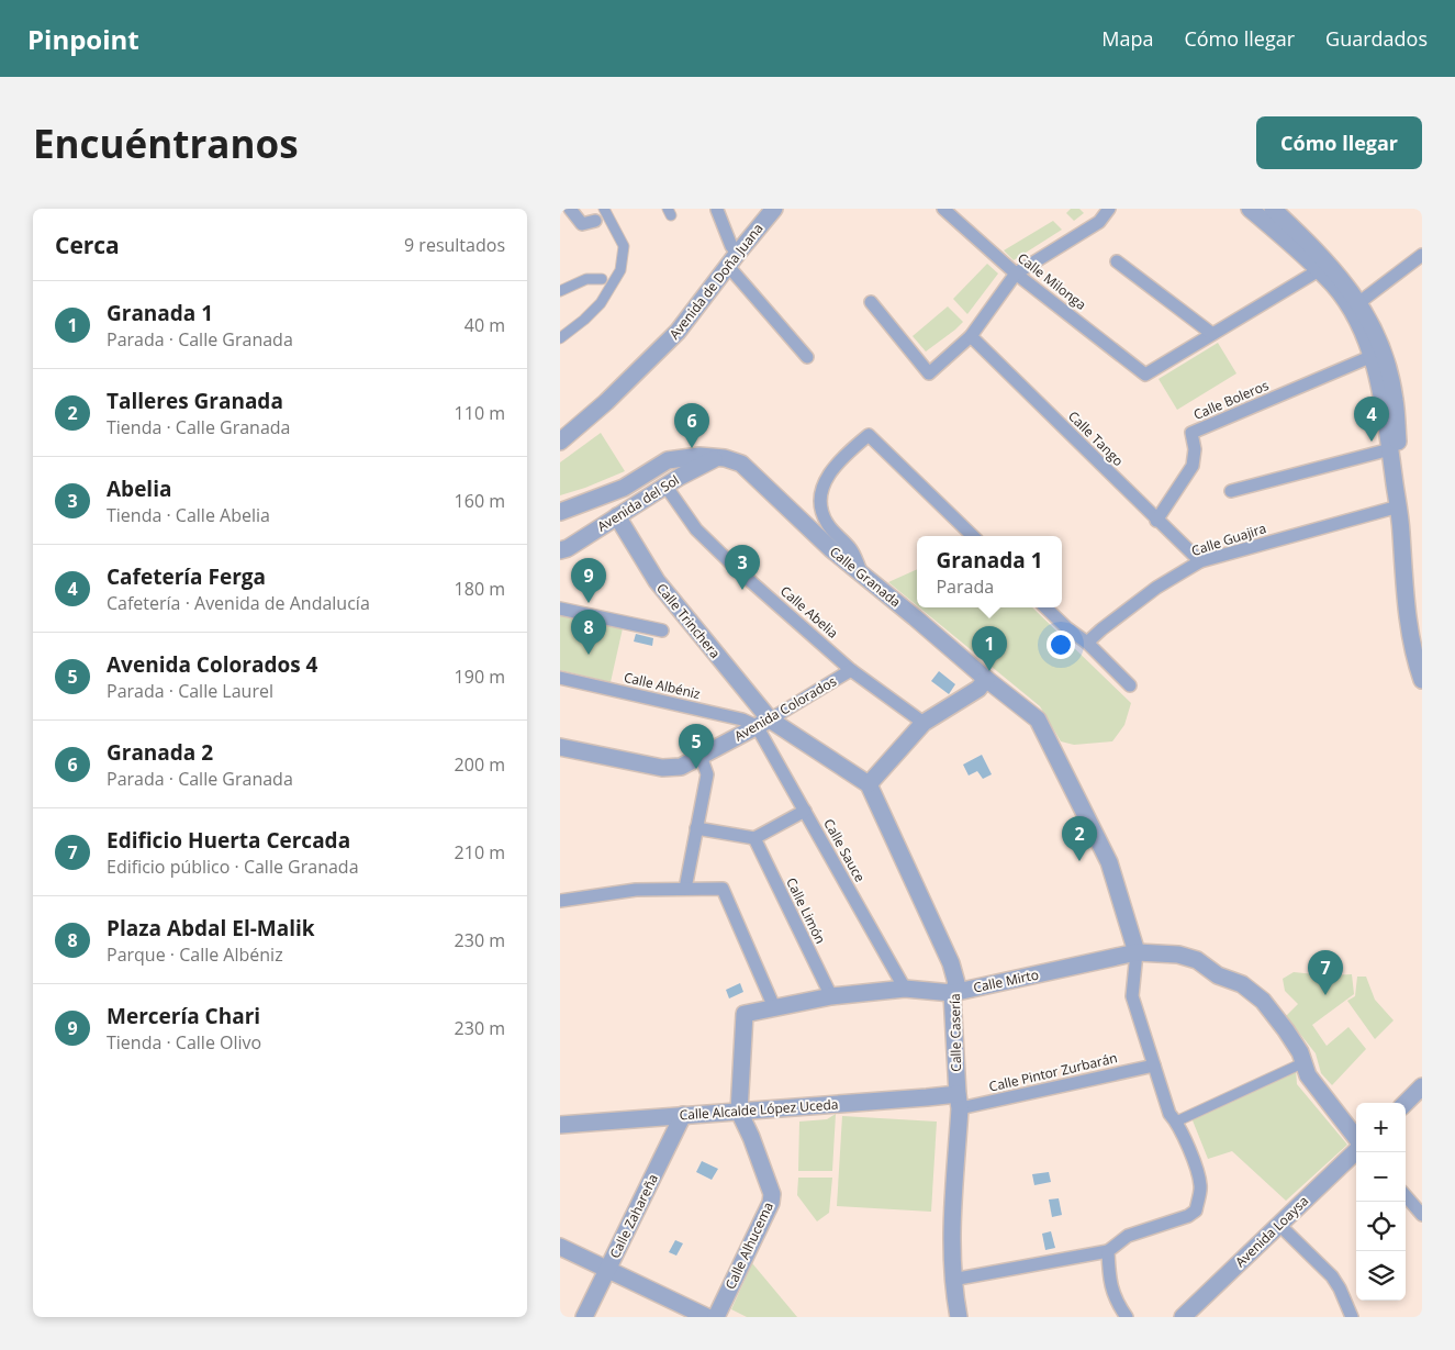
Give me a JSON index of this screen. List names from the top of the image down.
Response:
{
  "streets": {
    "street": [
      "Avenida de Doña Juana",
      "Calle Milonga",
      "Calle Boleros",
      "Calle Tango",
      "Avenida del Sol",
      "Calle Guajira",
      "Calle Granada",
      "Calle Abelia",
      "Calle Trinchera",
      "Calle Albéniz",
      "Avenida Colorados",
      "Calle Sauce",
      "Calle Limón",
      "Calle Mirto",
      "Calle Casería",
      "Calle Pintor Zurbarán",
      "Calle Alcalde López Uceda",
      "Calle Zahareña",
      "Avenida Loaysa",
      "Calle Alhucema"
    ]
  },
  "crossings": [
    ["Calle Boleros", "Calle Tango"],
    ["Calle Tango", "Calle Guajira"],
    ["Avenida del Sol", "Calle Granada"],
    ["Avenida del Sol", "Calle Abelia"],
    ["Avenida del Sol", "Calle Trinchera"],
    ["Calle Granada", "Calle Mirto"],
    ["Calle Abelia", "Avenida Colorados"],
    ["Calle Trinchera", "Calle Albéniz"],
    ["Calle Trinchera", "Avenida Colorados"],
    ["Calle Trinchera", "Calle Sauce"],
    ["Calle Albéniz", "Avenida Colorados"],
    ["Calle Albéniz", "Calle Sauce"],
    ["Avenida Colorados", "Calle Sauce"],
    ["Calle Sauce", "Calle Mirto"],
    ["Calle Limón", "Calle Mirto"],
    ["Calle Mirto", "Calle Casería"],
    ["Calle Mirto", "Calle Alhucema"],
    ["Calle Casería", "Calle Pintor Zurbarán"],
    ["Calle Casería", "Calle Alcalde López Uceda"],
    ["Calle Pintor Zurbarán", "Calle Alcalde López Uceda"],
    ["Calle Alcalde López Uceda", "Calle Zahareña"],
    ["Calle Alcalde López Uceda", "Calle Alhucema"]
  ],
  "page": {
    "header": "Pinpoint",
    "nav": ["Mapa", "Cómo llegar", "Guardados"],
    "buttons": "Cómo llegar",
    "title": "Encuéntranos",
    "heading": ["Cerca", "9 resultados"],
    "list": [
      {
        "mark": "1",
        "name": "Granada 1",
        "note": "Parada · Calle Granada",
        "value": "40 m"
      },
      {
        "mark": "2",
        "name": "Talleres Granada",
        "note": "Tienda · Calle Granada",
        "value": "110 m"
      },
      {
        "mark": "3",
        "name": "Abelia",
        "note": "Tienda · Calle Abelia",
        "value": "160 m"
      },
      {
        "mark": "4",
        "name": "Cafetería Ferga",
        "note": "Cafetería · Avenida de Andalucía",
        "value": "180 m"
      },
      {
        "mark": "5",
        "name": "Avenida Colorados 4",
        "note": "Parada · Calle Laurel",
        "value": "190 m"
      },
      {
        "mark": "6",
        "name": "Granada 2",
        "note": "Parada · Calle Granada",
        "value": "200 m"
      },
      {
        "mark": "7",
        "name": "Edificio Huerta Cercada",
        "note": "Edificio público · Calle Granada",
        "value": "210 m"
      },
      {
        "mark": "8",
        "name": "Plaza Abdal El-Malik",
        "note": "Parque · Calle Albéniz",
        "value": "230 m"
      },
      {
        "mark": "9",
        "name": "Mercería Chari",
        "note": "Tienda · Calle Olivo",
        "value": "230 m"
      }
    ],
    "pins": [
      "4",
      "6",
      "3",
      "9",
      "8",
      "1",
      "5",
      "2",
      "7"
    ],
    "popup": ["Granada 1", "Parada"],
    "map_buttons": ["+", "−"]
  }
}
